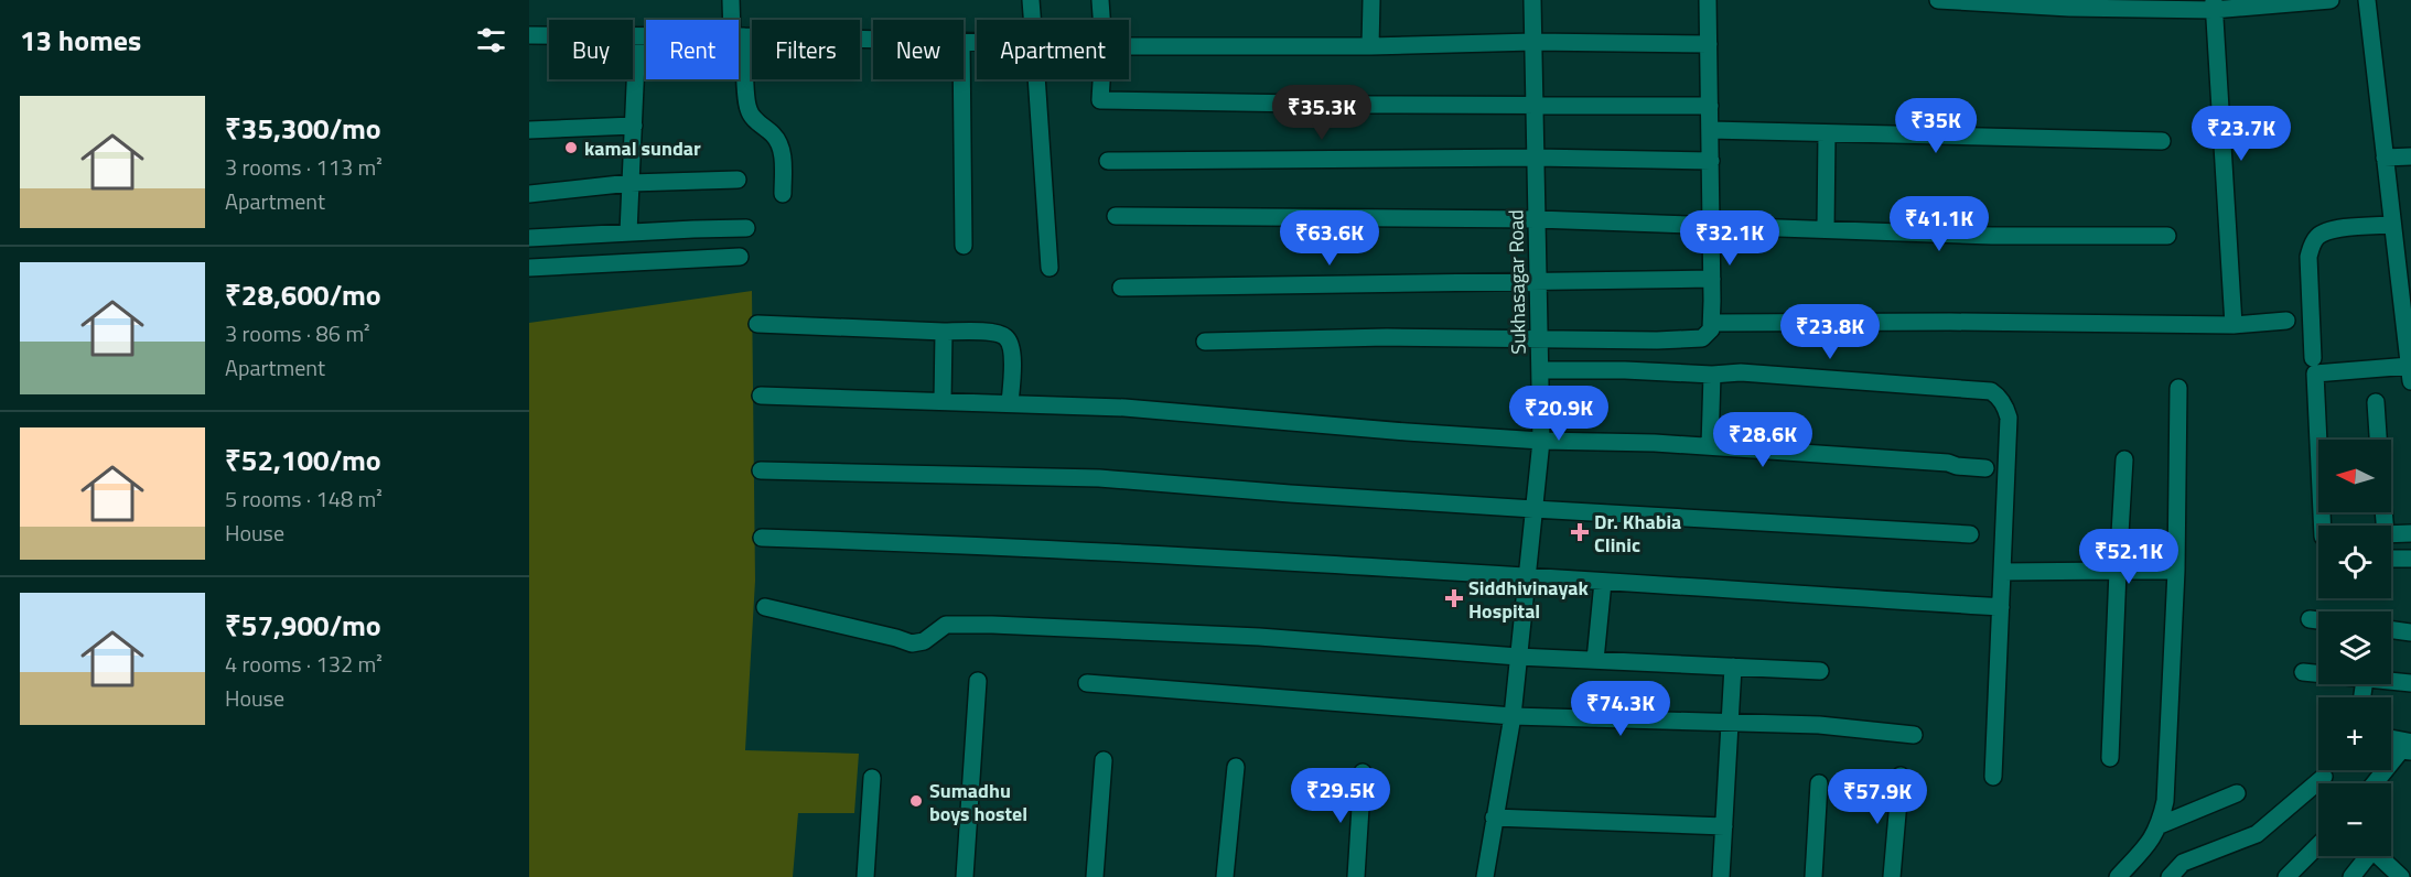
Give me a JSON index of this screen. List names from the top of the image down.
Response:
{
  "streets": {
    "street": ["Sukhasagar Road"]
  },
  "places": {
    "other": ["kamal sundar", "Sumadhu boys hostel"],
    "health": ["Dr. Khabia Clinic", "Siddhivinayak Hospital"]
  },
  "north": "left",
  "page": {
    "heading": "13 homes",
    "chip": [
      "Buy",
      "Rent",
      "Filters",
      "New",
      "Apartment"
    ],
    "list": [
      {
        "name": "₹35,300/mo",
        "note": "3 rooms · 113 m² · Apartment"
      },
      {
        "name": "₹28,600/mo",
        "note": "3 rooms · 86 m² · Apartment"
      },
      {
        "name": "₹52,100/mo",
        "note": "5 rooms · 148 m² · House"
      },
      {
        "name": "₹57,900/mo",
        "note": "4 rooms · 132 m² · House"
      }
    ],
    "price": [
      "₹35.3K",
      "₹35K",
      "₹23.7K",
      "₹41.1K",
      "₹63.6K",
      "₹32.1K",
      "₹23.8K",
      "₹20.9K",
      "₹28.6K",
      "₹52.1K",
      "₹74.3K",
      "₹29.5K",
      "₹57.9K"
    ],
    "map_buttons": ["+", "−"]
  }
}
